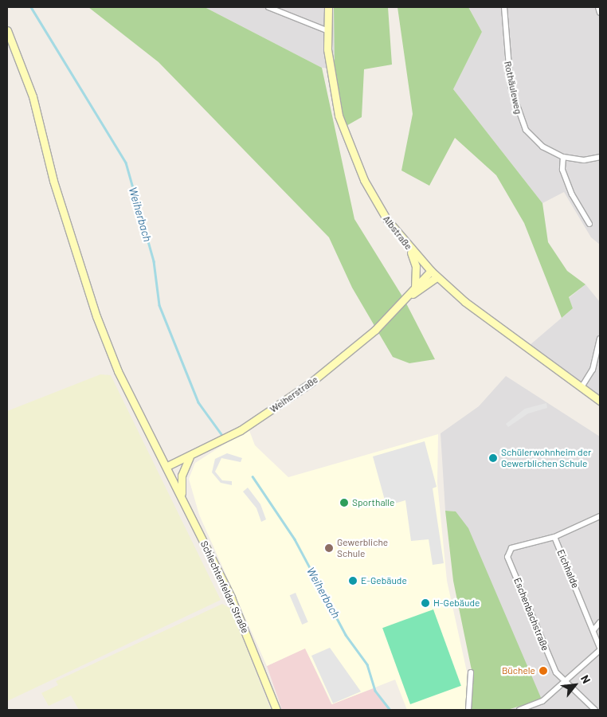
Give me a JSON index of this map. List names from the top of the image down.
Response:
{
  "streets": {
    "street": [
      "Rothäuleweg",
      "Albstraße",
      "Weiherstraße",
      "Eichhalde",
      "Schlechtenfelder Straße",
      "Eschenbachstraße"
    ]
  },
  "crossings": [
    ["Albstraße", "Weiherstraße"],
    ["Weiherstraße", "Schlechtenfelder Straße"],
    ["Eichhalde", "Eschenbachstraße"]
  ],
  "water": ["Weiherbach"],
  "places": [
    "Schülerwohnheim der Gewerblichen Schule",
    "Sporthalle",
    "Gewerbliche Schule",
    "E-Gebäude",
    "H-Gebäude",
    "Büchele"
  ],
  "north": "top right"
}
